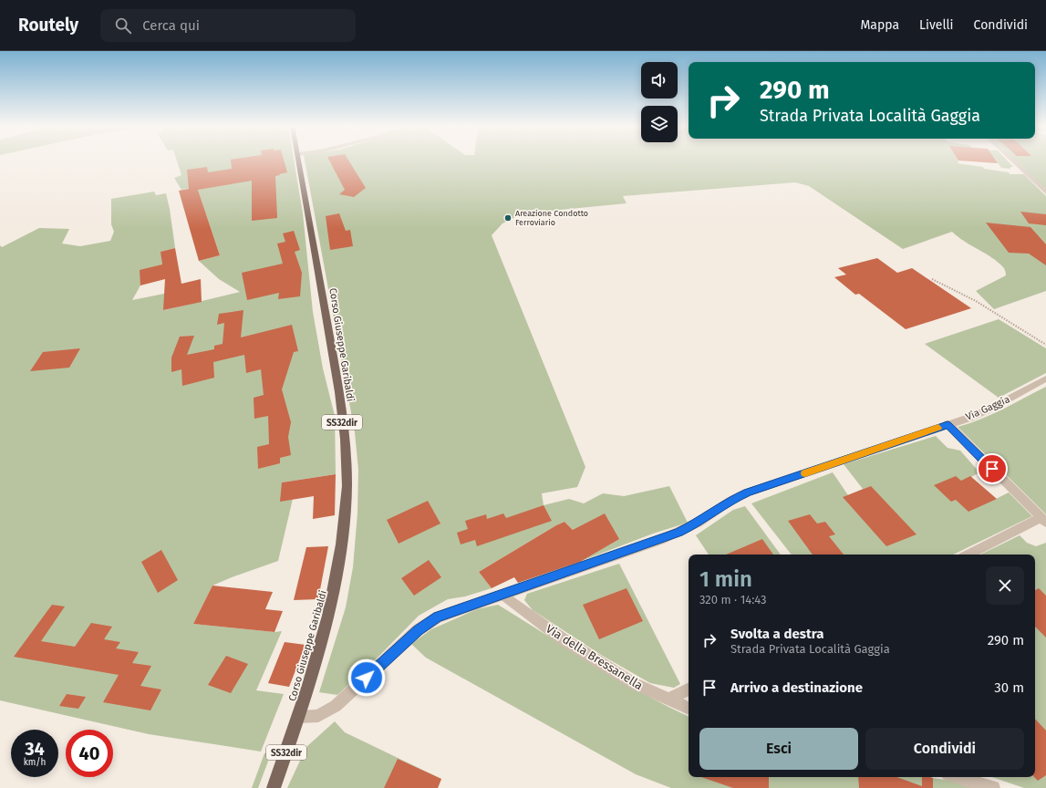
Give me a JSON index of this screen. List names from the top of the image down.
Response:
{
  "streets": {
    "main road": ["Corso Giuseppe Garibaldi", "SS32dir"],
    "street": ["Via Gaggia", "Via della Bressanella"]
  },
  "crossings": [
    ["Corso Giuseppe Garibaldi", "Via Gaggia"],
    ["Corso Giuseppe Garibaldi", "SS32dir"],
    ["Via Gaggia", "SS32dir"],
    ["Via Gaggia", "Via della Bressanella"]
  ],
  "places": ["Areazione Condotto Ferroviario"],
  "page": {
    "header": "Routely",
    "search": "Cerca qui",
    "nav": ["Mappa", "Livelli", "Condividi"],
    "turn": ["290 m", "Strada Privata Località Gaggia"],
    "heading": ["1 min", "320 m · 14:43"],
    "list": [
      {
        "name": "Svolta a destra",
        "note": "Strada Privata Località Gaggia",
        "value": "290 m"
      },
      {
        "name": "Arrivo a destinazione",
        "value": "30 m"
      }
    ],
    "buttons": ["Esci", "Condividi"],
    "speed": "34 km/h",
    "limit": "40"
  }
}
